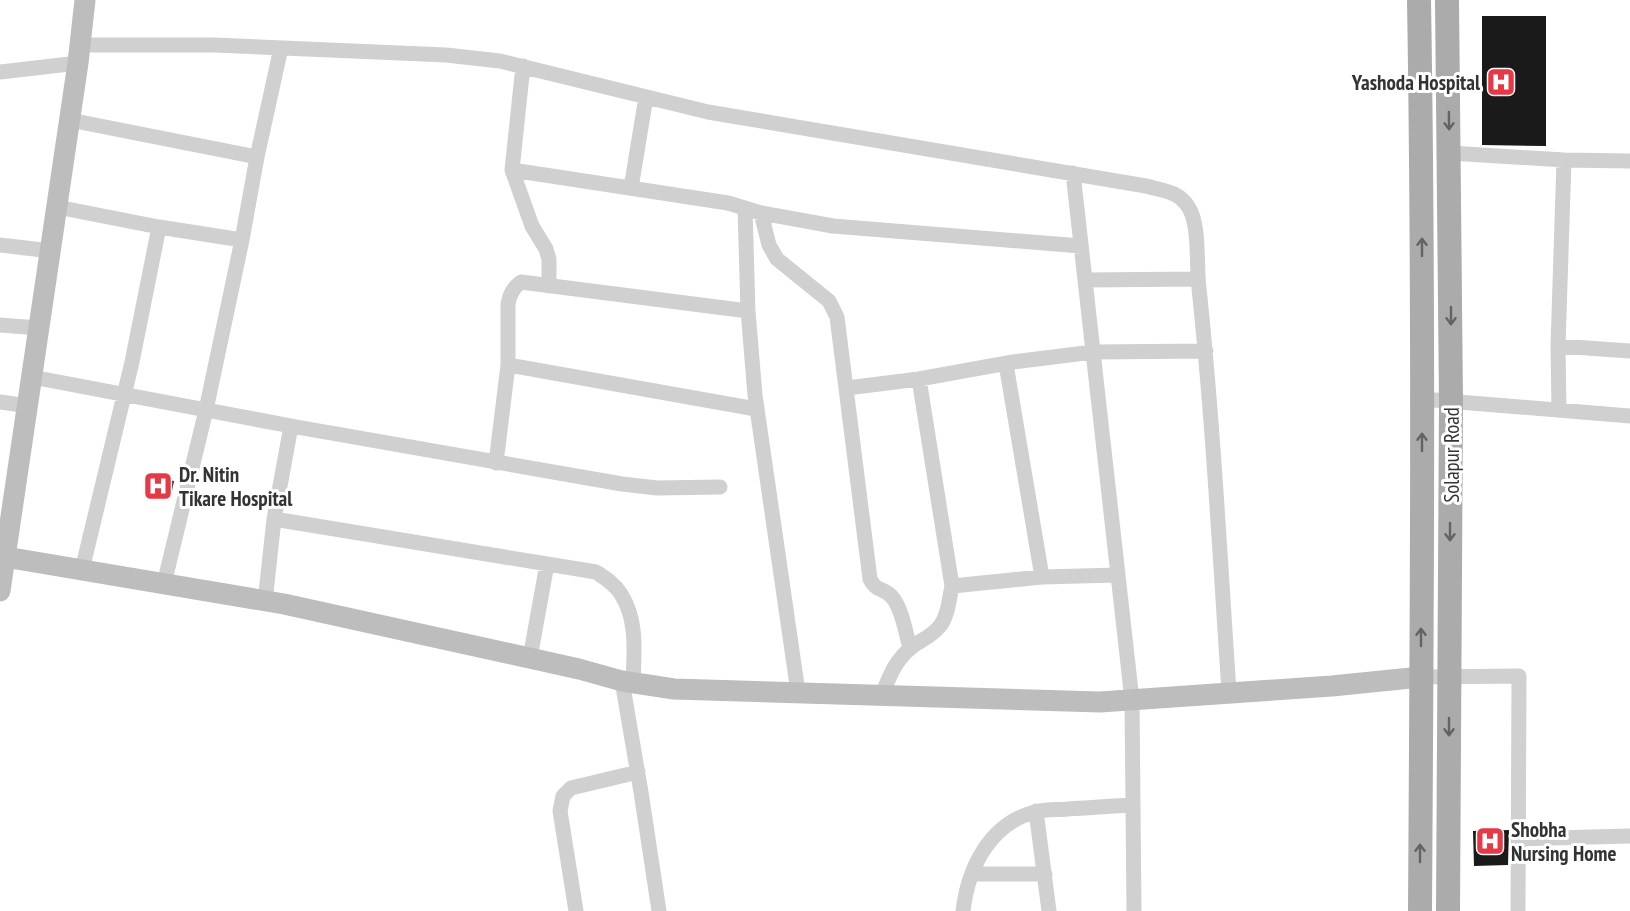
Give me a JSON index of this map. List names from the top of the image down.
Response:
{
  "streets": {
    "main road": ["Solapur Road"]
  },
  "places": {
    "hospital": ["Yashoda Hospital", "Dr. Nitin Tikare Hospital", "Shobha Nursing Home"]
  }
}
